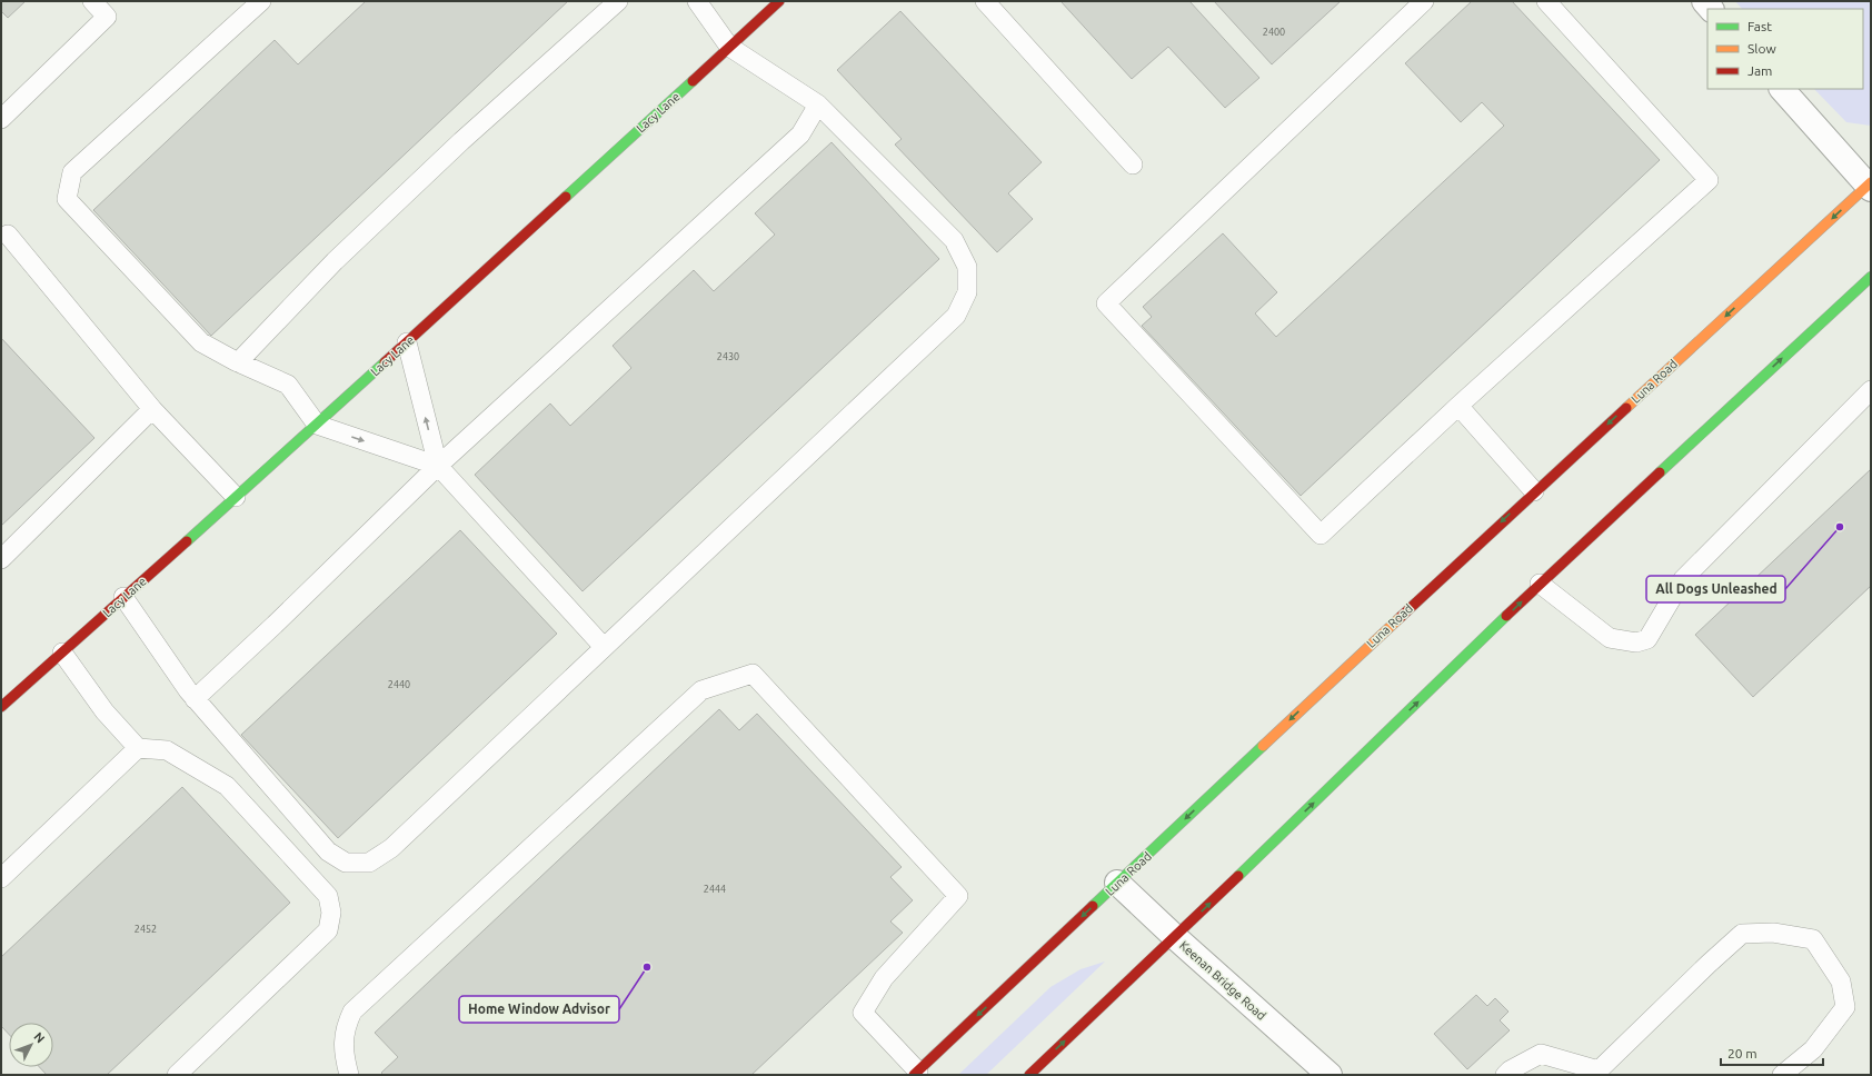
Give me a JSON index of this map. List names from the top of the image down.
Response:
{
  "streets": {
    "main road": ["Lacy Lane", "Luna Road"],
    "street": ["Keenan Bridge Road"]
  },
  "crossings": [
    ["Luna Road", "Keenan Bridge Road"]
  ],
  "places": ["All Dogs Unleashed", "Home Window Advisor"],
  "house_numbers": [
    "2400",
    "2430",
    "2440",
    "2444",
    "2452"
  ],
  "legend": ["Fast", "Slow", "Jam"],
  "scale_bar": "20 m",
  "north": "top right"
}
